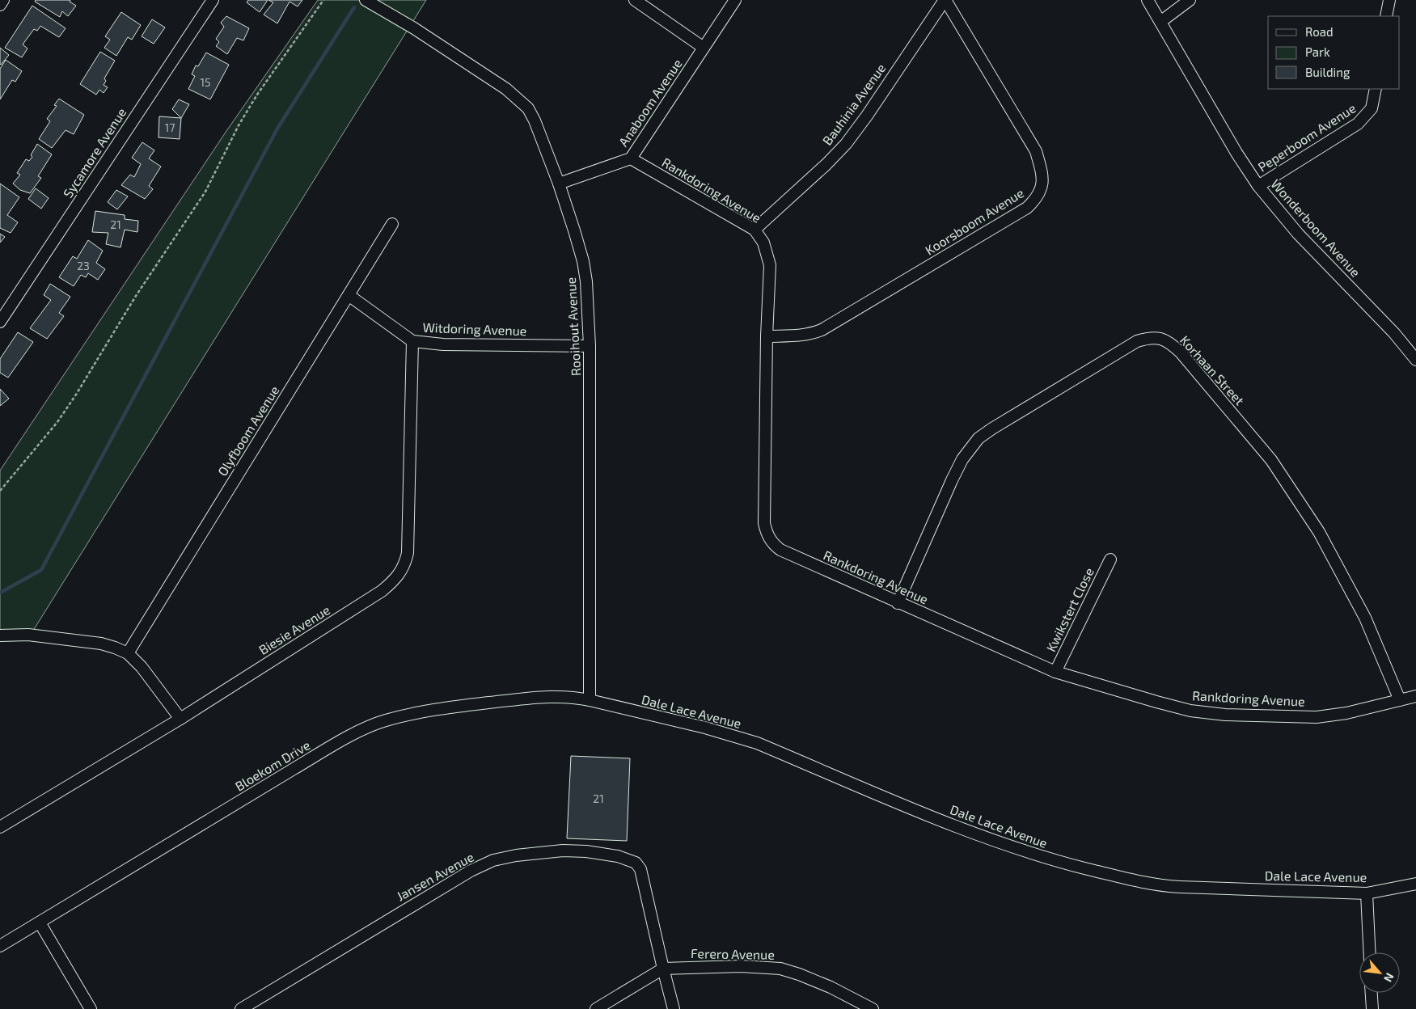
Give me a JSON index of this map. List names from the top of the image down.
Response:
{
  "streets": {
    "street": [
      "Anaboom Avenue",
      "Bauhinia Avenue",
      "Peperboom Avenue",
      "Sycamore Avenue",
      "Rankdoring Avenue",
      "Koorsboom Avenue",
      "Wonderboom Avenue",
      "Rooihout Avenue",
      "Witdoring Avenue",
      "Korhaan Street",
      "Olyfboom Avenue",
      "Kwikstert Close",
      "Biesie Avenue",
      "Dale Lace Avenue",
      "Bloekom Drive",
      "Jansen Avenue",
      "Ferero Avenue"
    ]
  },
  "crossings": [
    ["Anaboom Avenue", "Rankdoring Avenue"],
    ["Anaboom Avenue", "Rooihout Avenue"],
    ["Bauhinia Avenue", "Rankdoring Avenue"],
    ["Bauhinia Avenue", "Koorsboom Avenue"],
    ["Peperboom Avenue", "Wonderboom Avenue"],
    ["Rankdoring Avenue", "Koorsboom Avenue"],
    ["Rankdoring Avenue", "Korhaan Street"],
    ["Rankdoring Avenue", "Kwikstert Close"],
    ["Rooihout Avenue", "Witdoring Avenue"],
    ["Rooihout Avenue", "Dale Lace Avenue"],
    ["Rooihout Avenue", "Bloekom Drive"],
    ["Witdoring Avenue", "Olyfboom Avenue"],
    ["Witdoring Avenue", "Biesie Avenue"],
    ["Dale Lace Avenue", "Bloekom Drive"],
    ["Jansen Avenue", "Ferero Avenue"]
  ],
  "house_numbers": [
    "15",
    "17",
    "21",
    "23",
    "21"
  ],
  "legend": ["Road", "Park", "Building"],
  "north": "bottom right"
}
